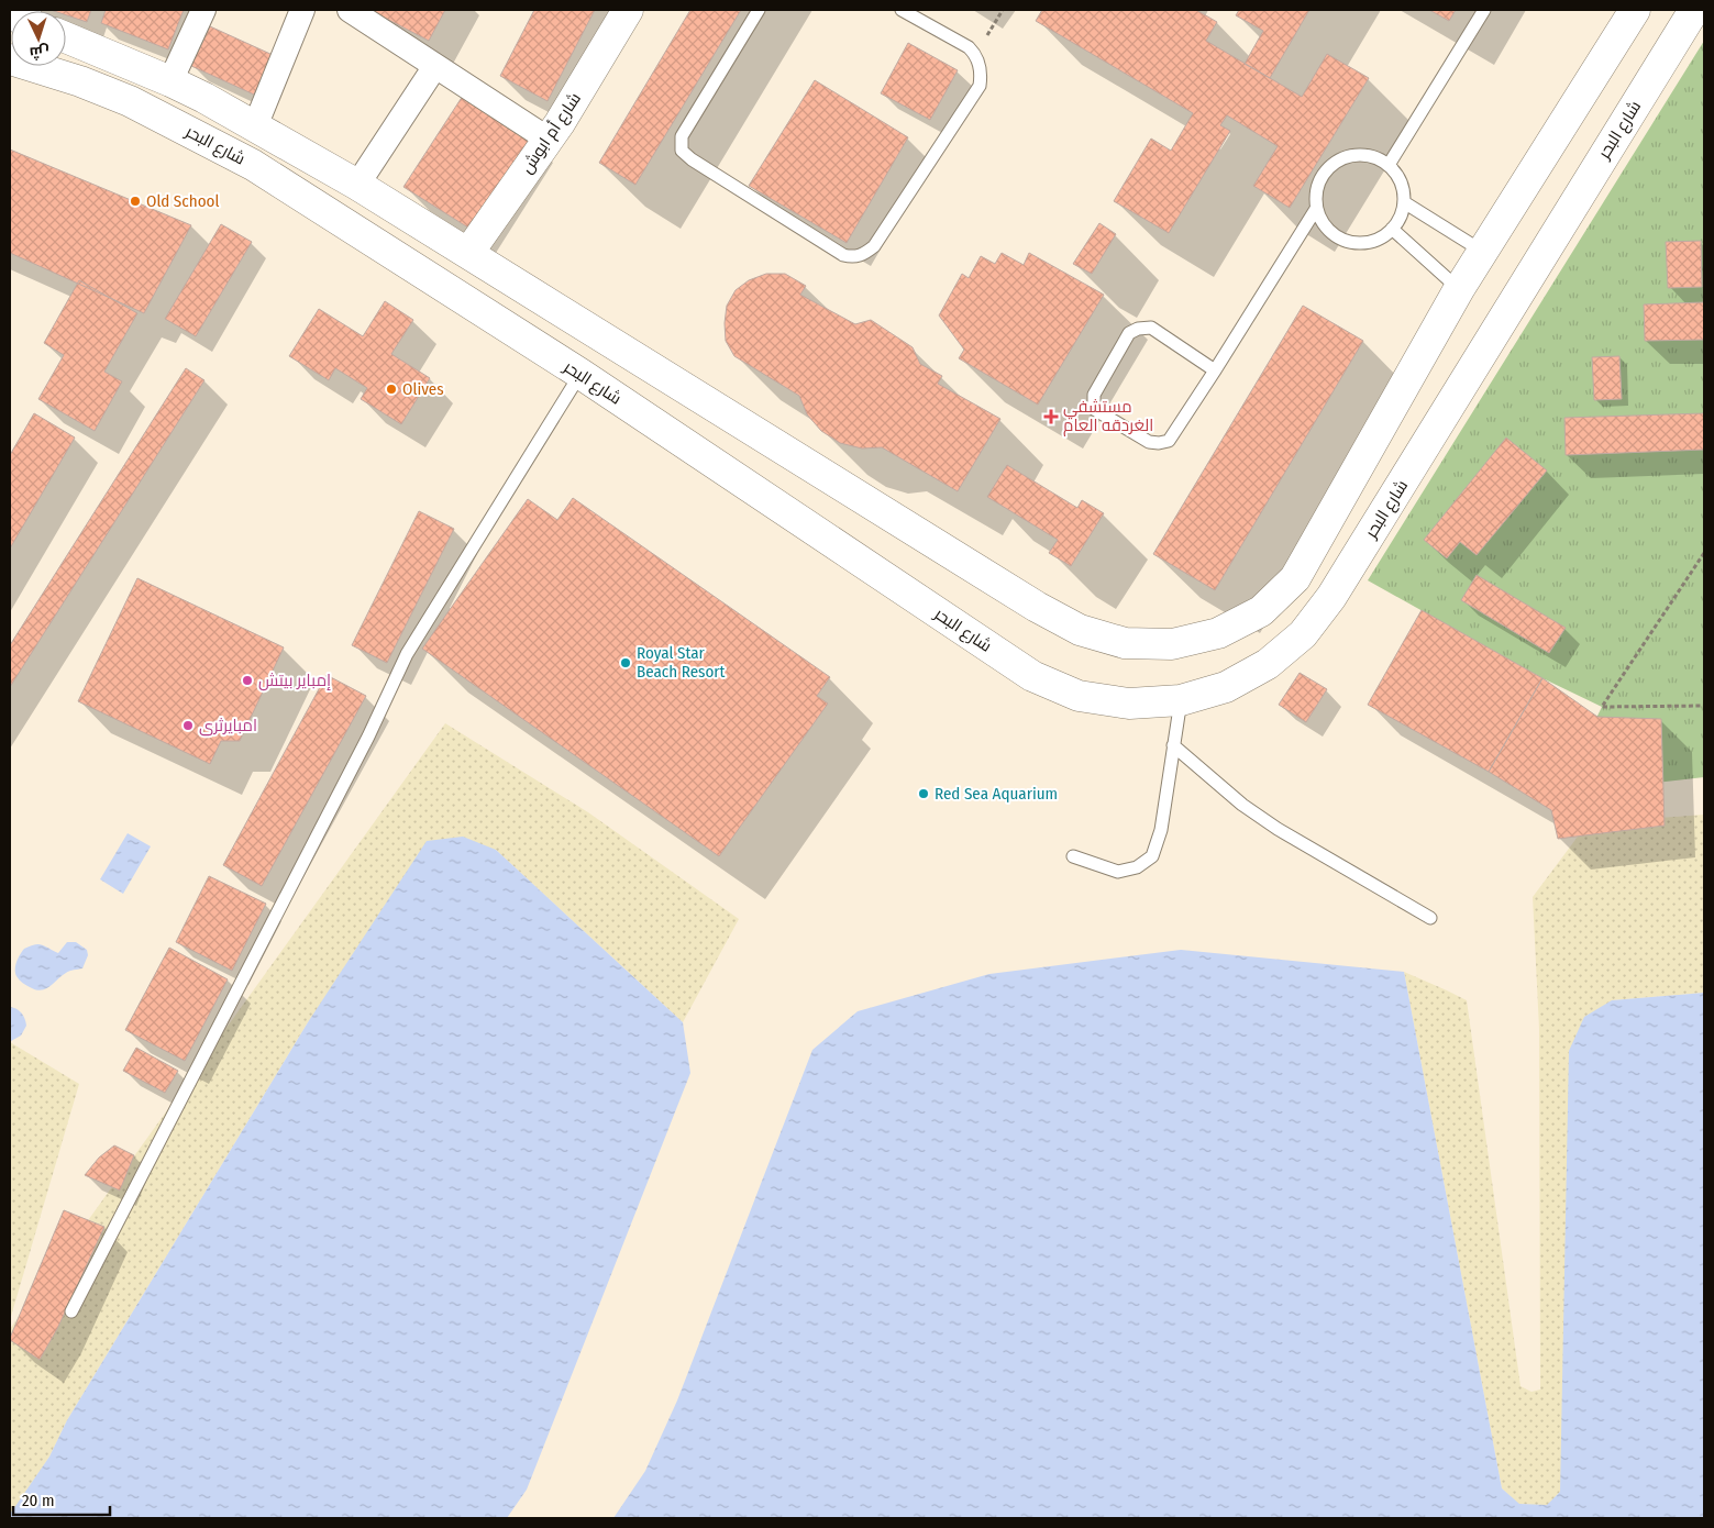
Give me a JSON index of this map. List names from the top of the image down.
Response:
{
  "streets": {
    "main road": ["شارع البحر", "شارع أم ابوش"]
  },
  "places": {
    "other": [
      "Old School",
      "Olives",
      "Royal Star Beach Resort",
      "إمباير بيتش",
      "امبايرثرى",
      "Red Sea Aquarium"
    ],
    "health": ["مستشفي الغردقه العام"]
  },
  "scale_bar": "20 m",
  "north": "bottom"
}
